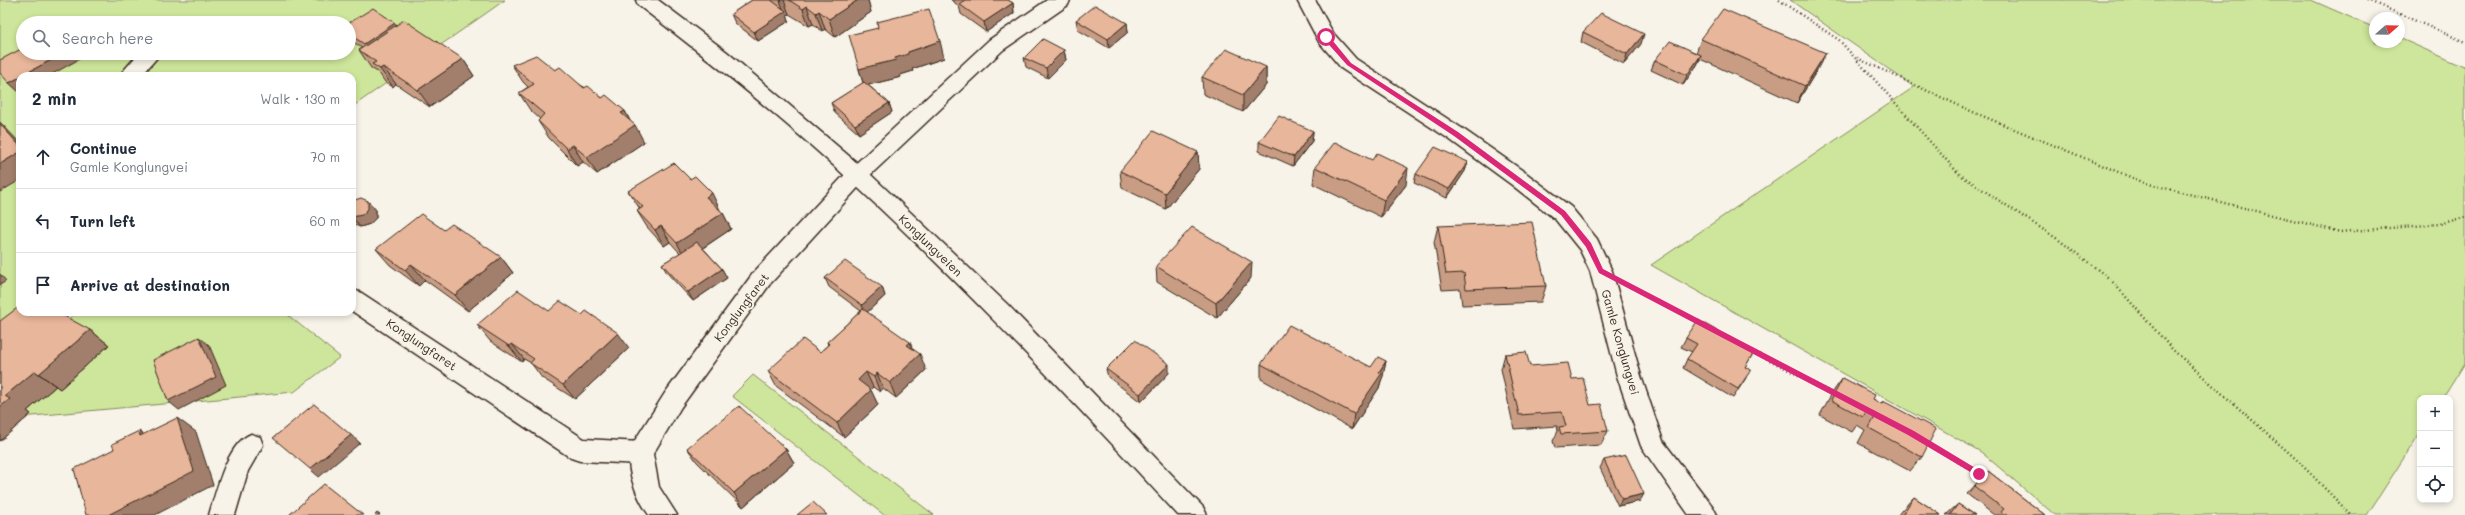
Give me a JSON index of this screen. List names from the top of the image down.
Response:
{
  "streets": {
    "street": ["Konglungveien", "Konglungfaret", "Gamle Konglungvei"]
  },
  "crossings": [
    ["Konglungveien", "Konglungfaret"]
  ],
  "north": "right",
  "page": {
    "search": "Search here",
    "heading": ["2 min", "Walk · 130 m"],
    "list": [
      ["Continue", "Gamle Konglungvei", "70 m"],
      ["Turn left", "60 m"],
      "Arrive at destination"
    ],
    "map_buttons": ["+", "−"]
  }
}
